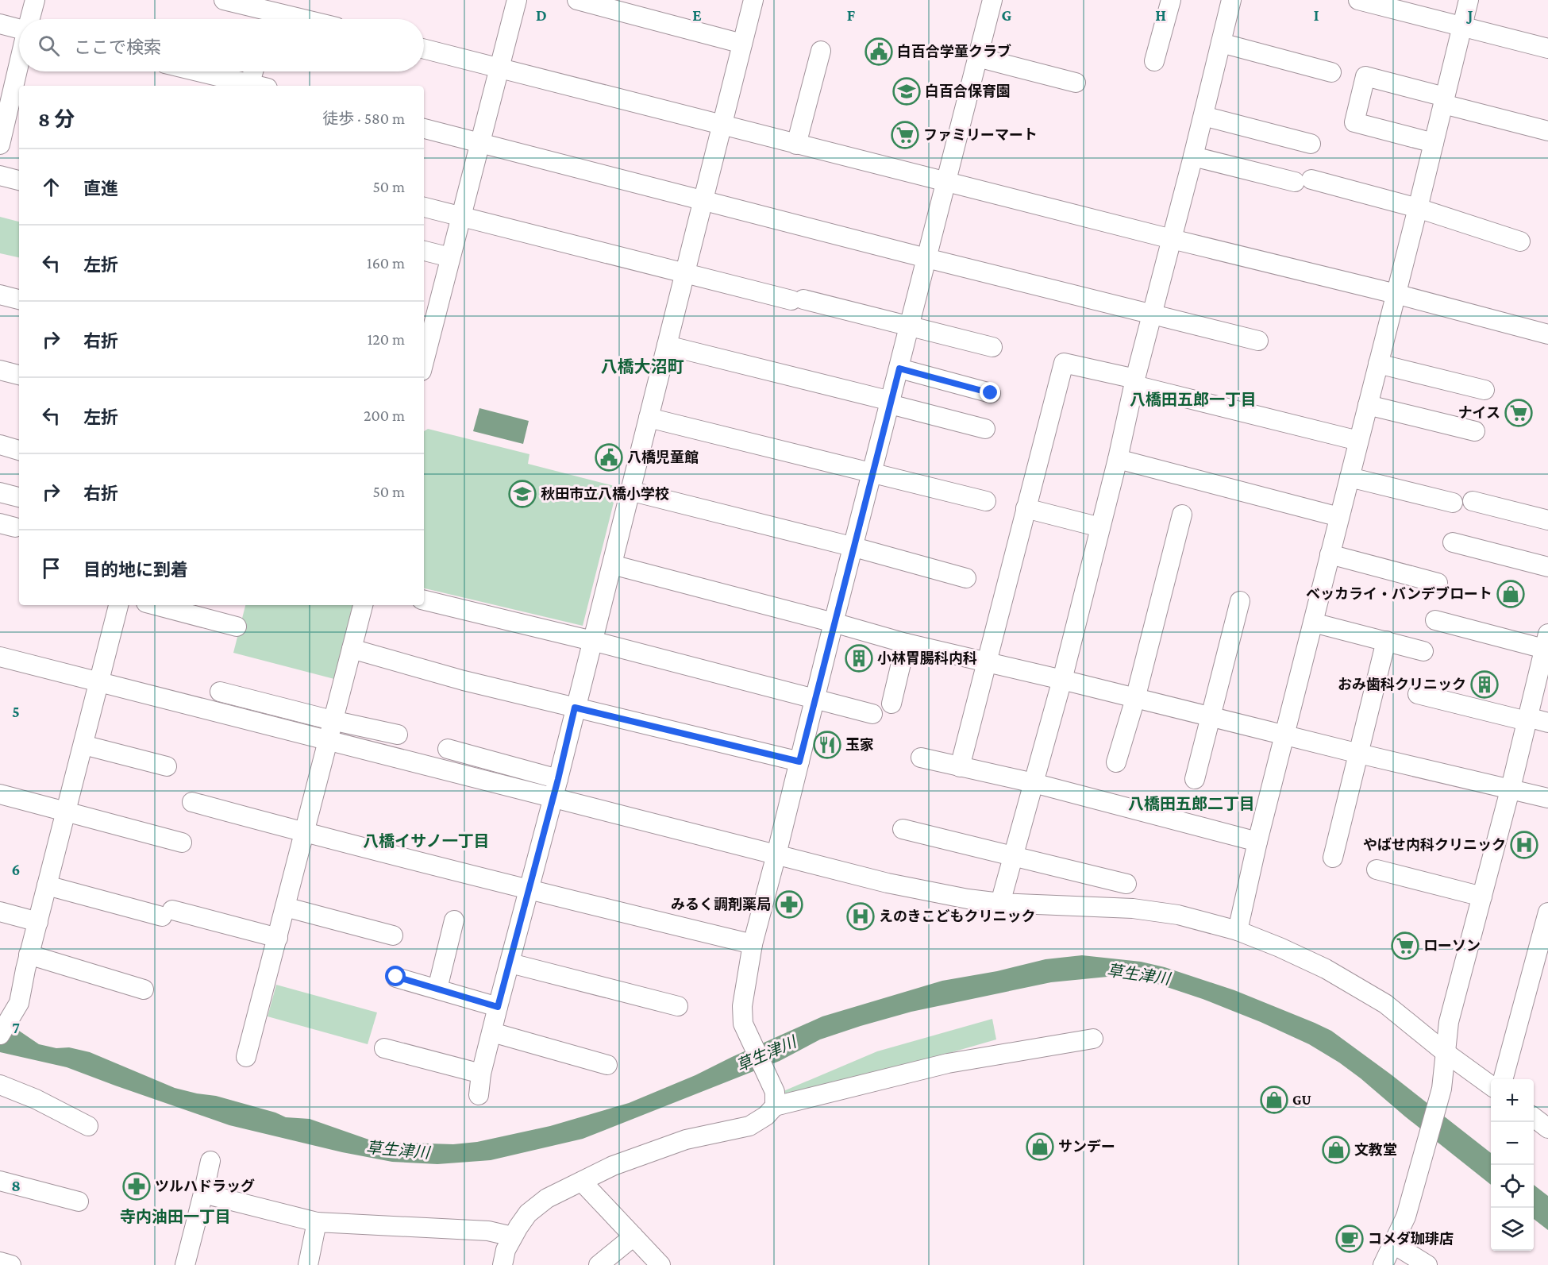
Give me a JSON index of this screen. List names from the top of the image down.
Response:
{
  "districts": [
    "八橋大沼町",
    "八橋田五郎一丁目",
    "八橋田五郎二丁目",
    "八橋イサノ一丁目",
    "寺内油田一丁目"
  ],
  "water": ["草生津川"],
  "places": {
    "public building": ["白百合学童クラブ", "八橋児童館"],
    "school or university": ["白百合保育園", "秋田市立八橋小学校"],
    "supermarket": ["ファミリーマート", "ナイス", "ローソン"],
    "shop": [
      "ベッカライ・バンデブロート",
      "GU",
      "サンデー",
      "文教堂"
    ],
    "building": ["小林胃腸科内科", "おみ歯科クリニック"],
    "restaurant": ["玉家"],
    "hospital": ["やばせ内科クリニック", "えのきこどもクリニック"],
    "pharmacy": ["みるく調剤薬局", "ツルハドラッグ"],
    "cafe": ["コメダ珈琲店"]
  },
  "page": {
    "search": "ここで検索",
    "heading": ["8 分", "徒歩 · 580 m"],
    "list": [
      ["直進", "50 m"],
      ["左折", "160 m"],
      ["右折", "120 m"],
      ["左折", "200 m"],
      ["右折", "50 m"],
      "目的地に到着"
    ],
    "map_buttons": ["+", "−"]
  },
  "grid": {
    "columns": [
      "D",
      "E",
      "F",
      "G",
      "H",
      "I",
      "J"
    ],
    "rows": [
      "5",
      "6",
      "7",
      "8"
    ]
  }
}
